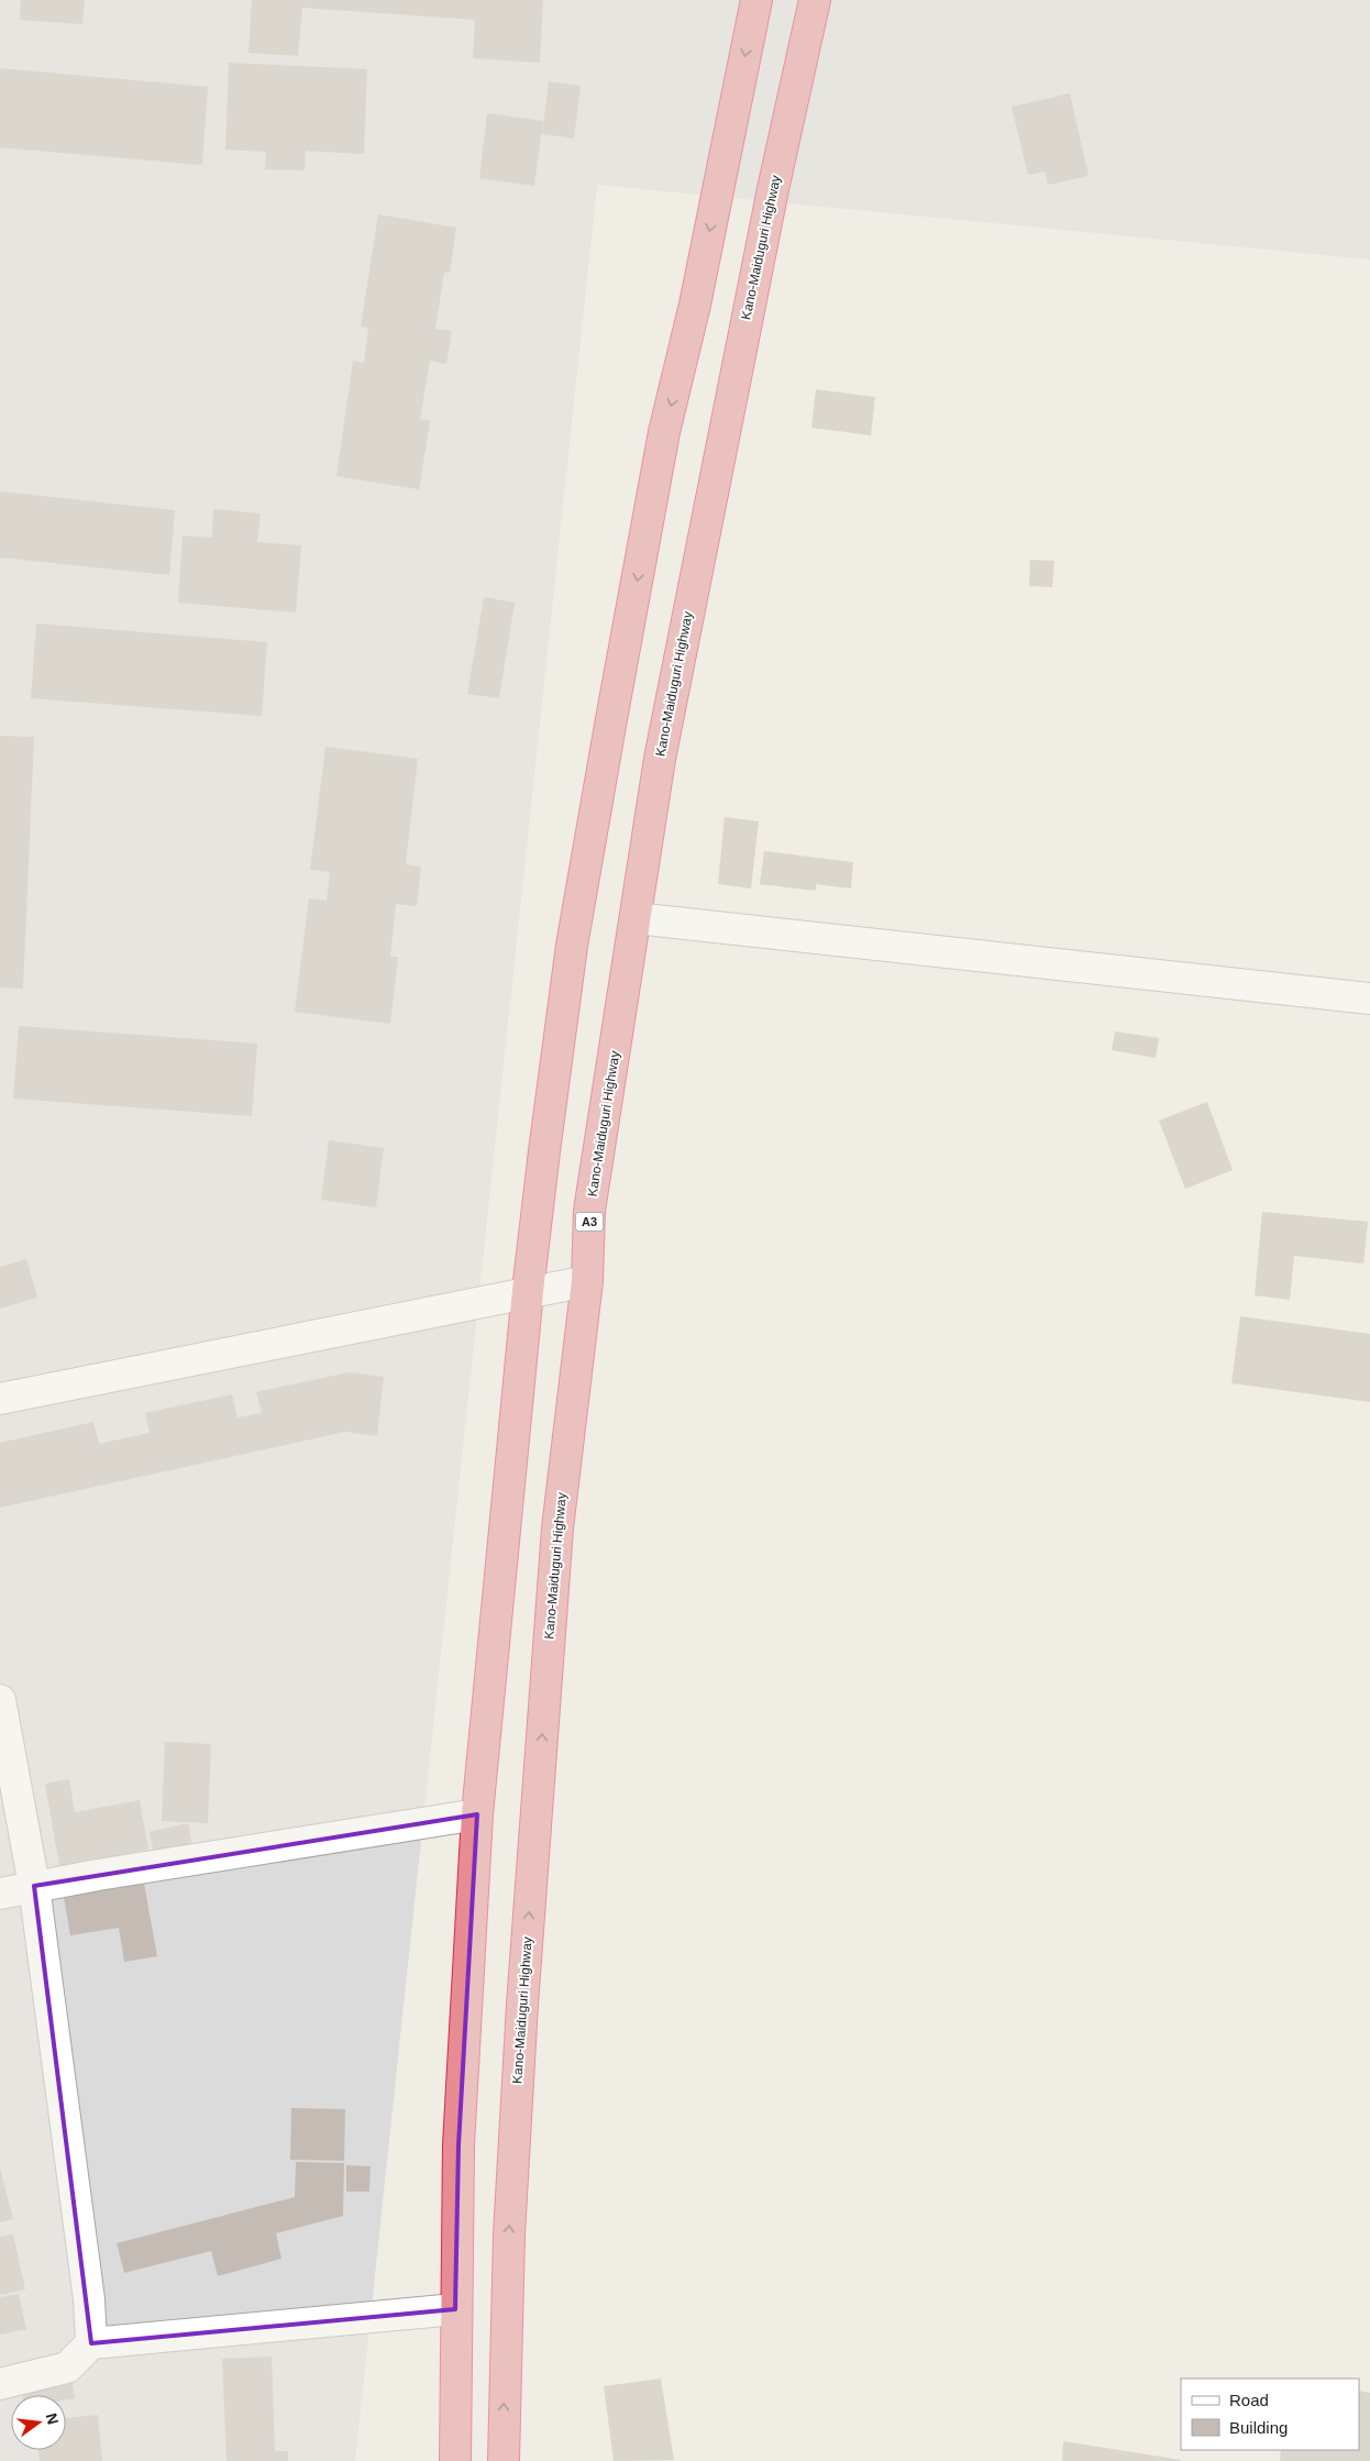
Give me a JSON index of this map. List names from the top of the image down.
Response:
{
  "streets": {
    "highway": ["Kano-Maiduguri Highway", "A3"]
  },
  "legend": ["Road", "Building"],
  "north": "right"
}
